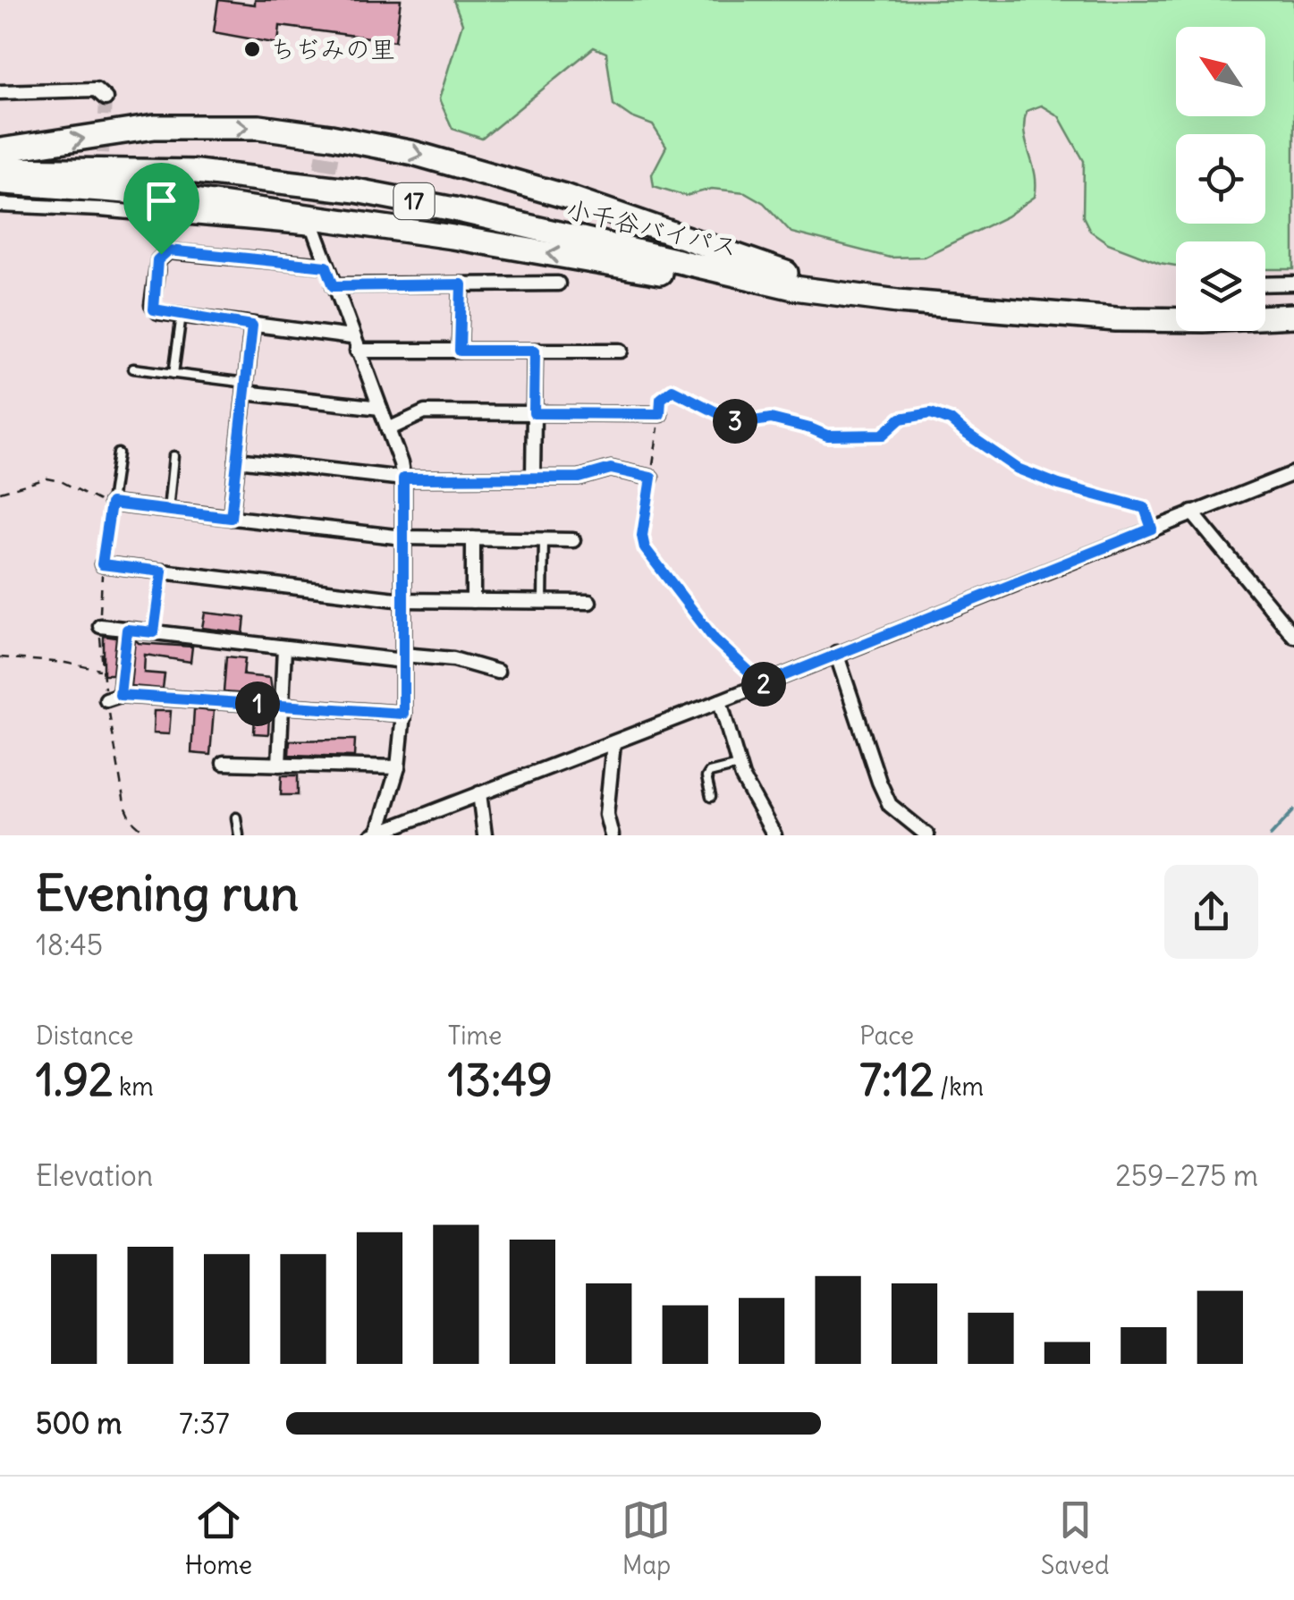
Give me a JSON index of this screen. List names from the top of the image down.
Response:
{
  "streets": {
    "highway": ["17", "小千谷バイパス"]
  },
  "places": ["ちぢみの里"],
  "north": "top left",
  "page": {
    "pins": ["3", "2", "1"],
    "heading": ["Evening run", "18:45"],
    "stats": [
      ["Distance", "1.92 km"],
      ["Time", "13:49"],
      ["Pace", "7:12 /km"]
    ],
    "chart": ["Elevation", "259–275 m"],
    "list": [
      {
        "name": "500 m",
        "note": "7:37"
      }
    ],
    "tabs": ["Home", "Map", "Saved"]
  }
}
